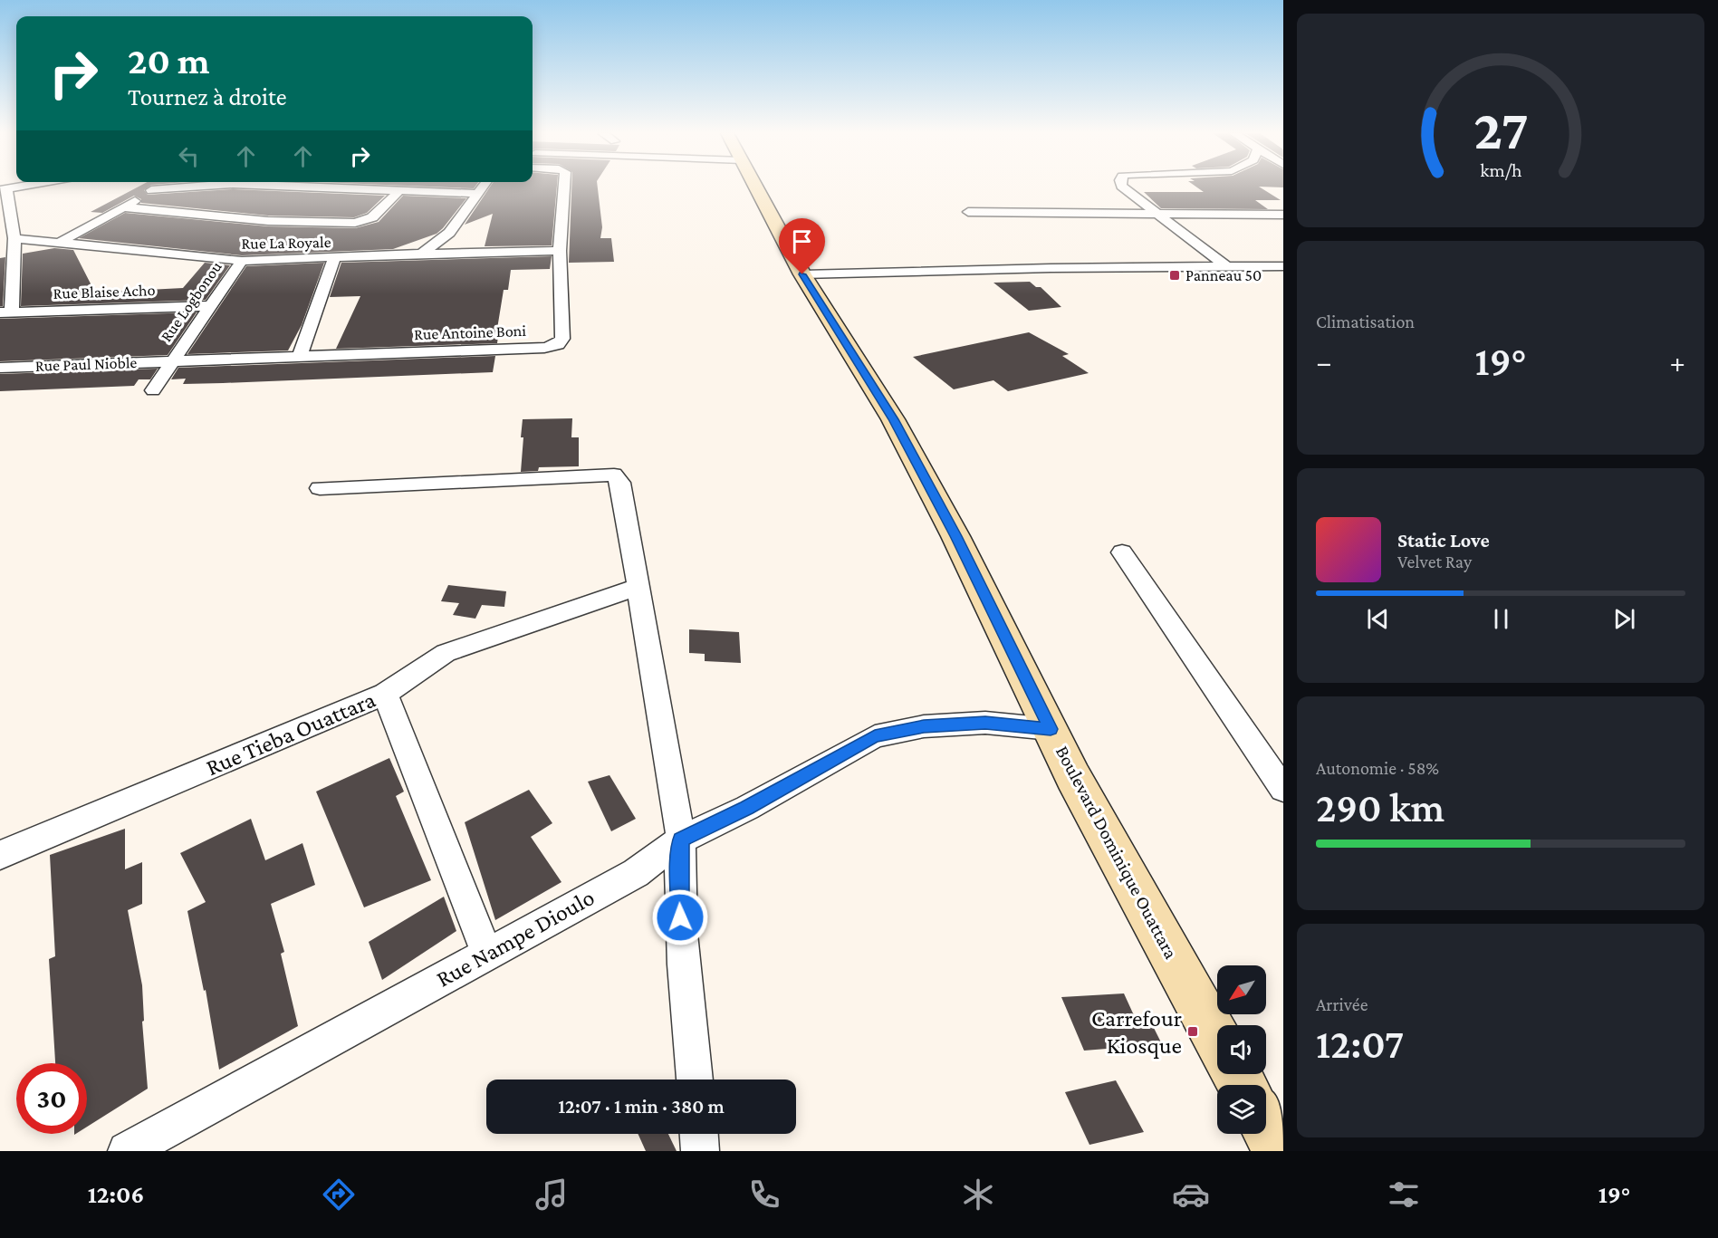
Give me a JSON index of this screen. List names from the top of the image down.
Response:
{
  "streets": {
    "street": [
      "Rue La Royale",
      "Rue Blaise Acho",
      "Rue Logbonou",
      "Rue Antoine Boni",
      "Rue Paul Nioble",
      "Rue Tieba Ouattara",
      "Boulevard Dominique Ouattara",
      "Rue Nampe Dioulo"
    ]
  },
  "crossings": [
    ["Rue La Royale", "Rue Logbonou"],
    ["Rue La Royale", "Rue Antoine Boni"],
    ["Rue Blaise Acho", "Rue Logbonou"],
    ["Rue Logbonou", "Rue Antoine Boni"],
    ["Rue Logbonou", "Rue Paul Nioble"],
    ["Rue Antoine Boni", "Rue Paul Nioble"],
    ["Rue Tieba Ouattara", "Rue Nampe Dioulo"],
    ["Boulevard Dominique Ouattara", "Rue Nampe Dioulo"]
  ],
  "places": {
    "transit": ["Panneau 50", "Carrefour Kiosque"]
  },
  "north": "bottom left",
  "page": {
    "turn": ["20 m", "Tournez à droite"],
    "tile": [
      "Climatisation",
      ["Autonomie · 58%", "290 km"],
      ["Arrivée", "12:07"]
    ],
    "heat": ["−", "19°", "+"],
    "song": ["Static Love", "Velvet Ray"],
    "limit": "30",
    "trip": "12:07 · 1 min · 380 m",
    "tabs": ["12:06", "19°"],
    "gauge": ["27", "km/h"]
  }
}
